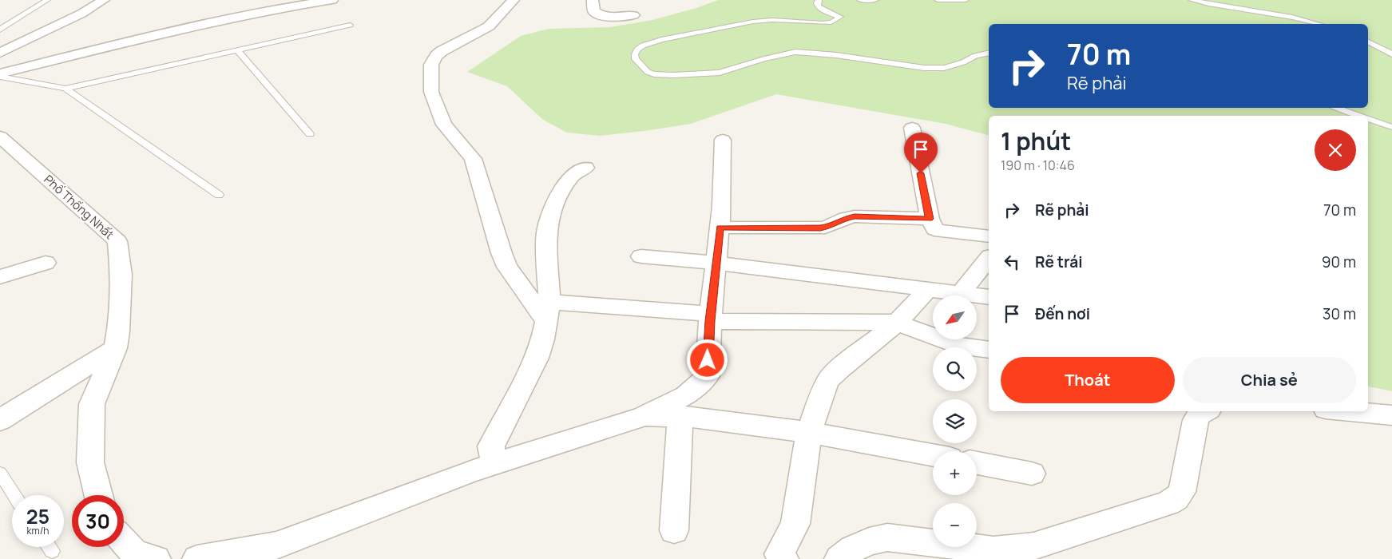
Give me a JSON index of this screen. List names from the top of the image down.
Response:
{
  "streets": {
    "street": ["Phố Thống Nhất"]
  },
  "north": "bottom left",
  "page": {
    "turn": ["70 m", "Rẽ phải"],
    "heading": ["1 phút", "190 m · 10:46"],
    "list": [
      {
        "name": "Rẽ phải",
        "value": "70 m"
      },
      {
        "name": "Rẽ trái",
        "value": "90 m"
      },
      {
        "name": "Đến nơi",
        "value": "30 m"
      }
    ],
    "map_buttons": ["+", "−"],
    "buttons": ["Thoát", "Chia sẻ"],
    "speed": "25 km/h",
    "limit": "30"
  }
}
